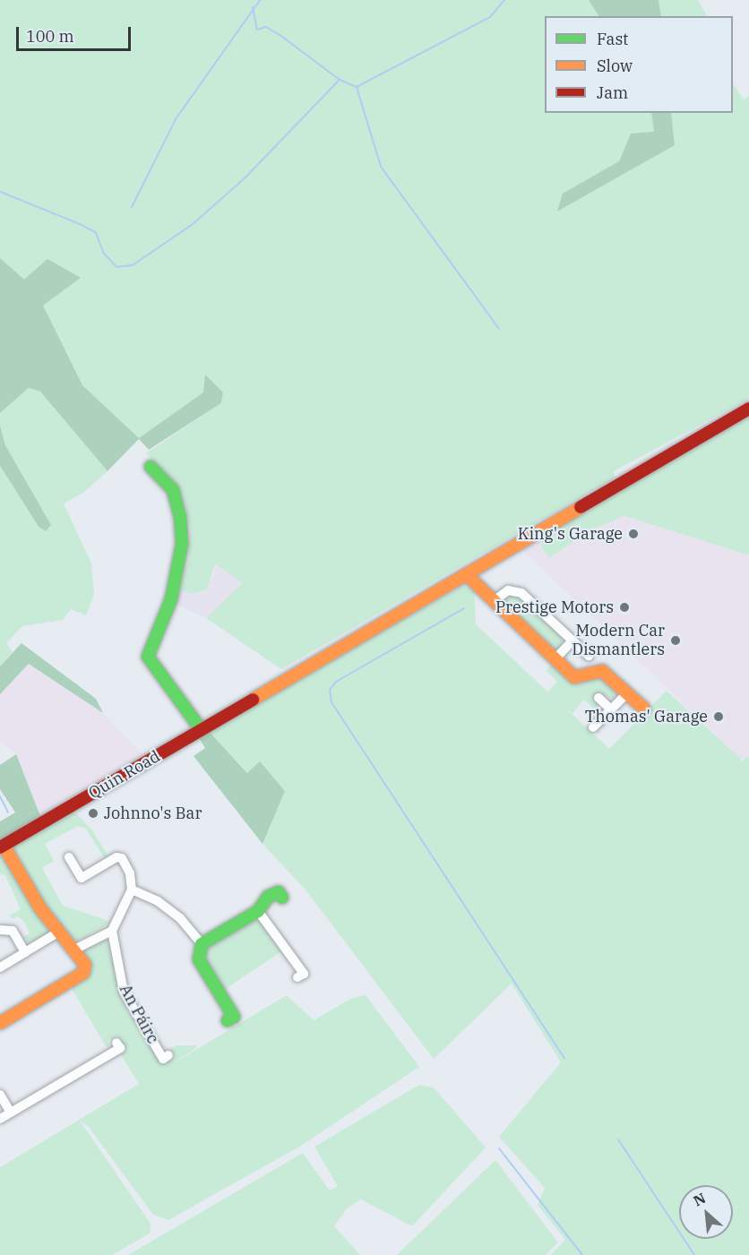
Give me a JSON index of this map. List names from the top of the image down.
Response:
{
  "streets": {
    "street": ["Quin Road", "An Páirc"]
  },
  "places": [
    "King's Garage",
    "Prestige Motors",
    "Modern Car Dismantlers",
    "Thomas' Garage",
    "Johnno's Bar"
  ],
  "legend": ["Fast", "Slow", "Jam"],
  "scale_bar": "100 m",
  "north": "top left"
}
